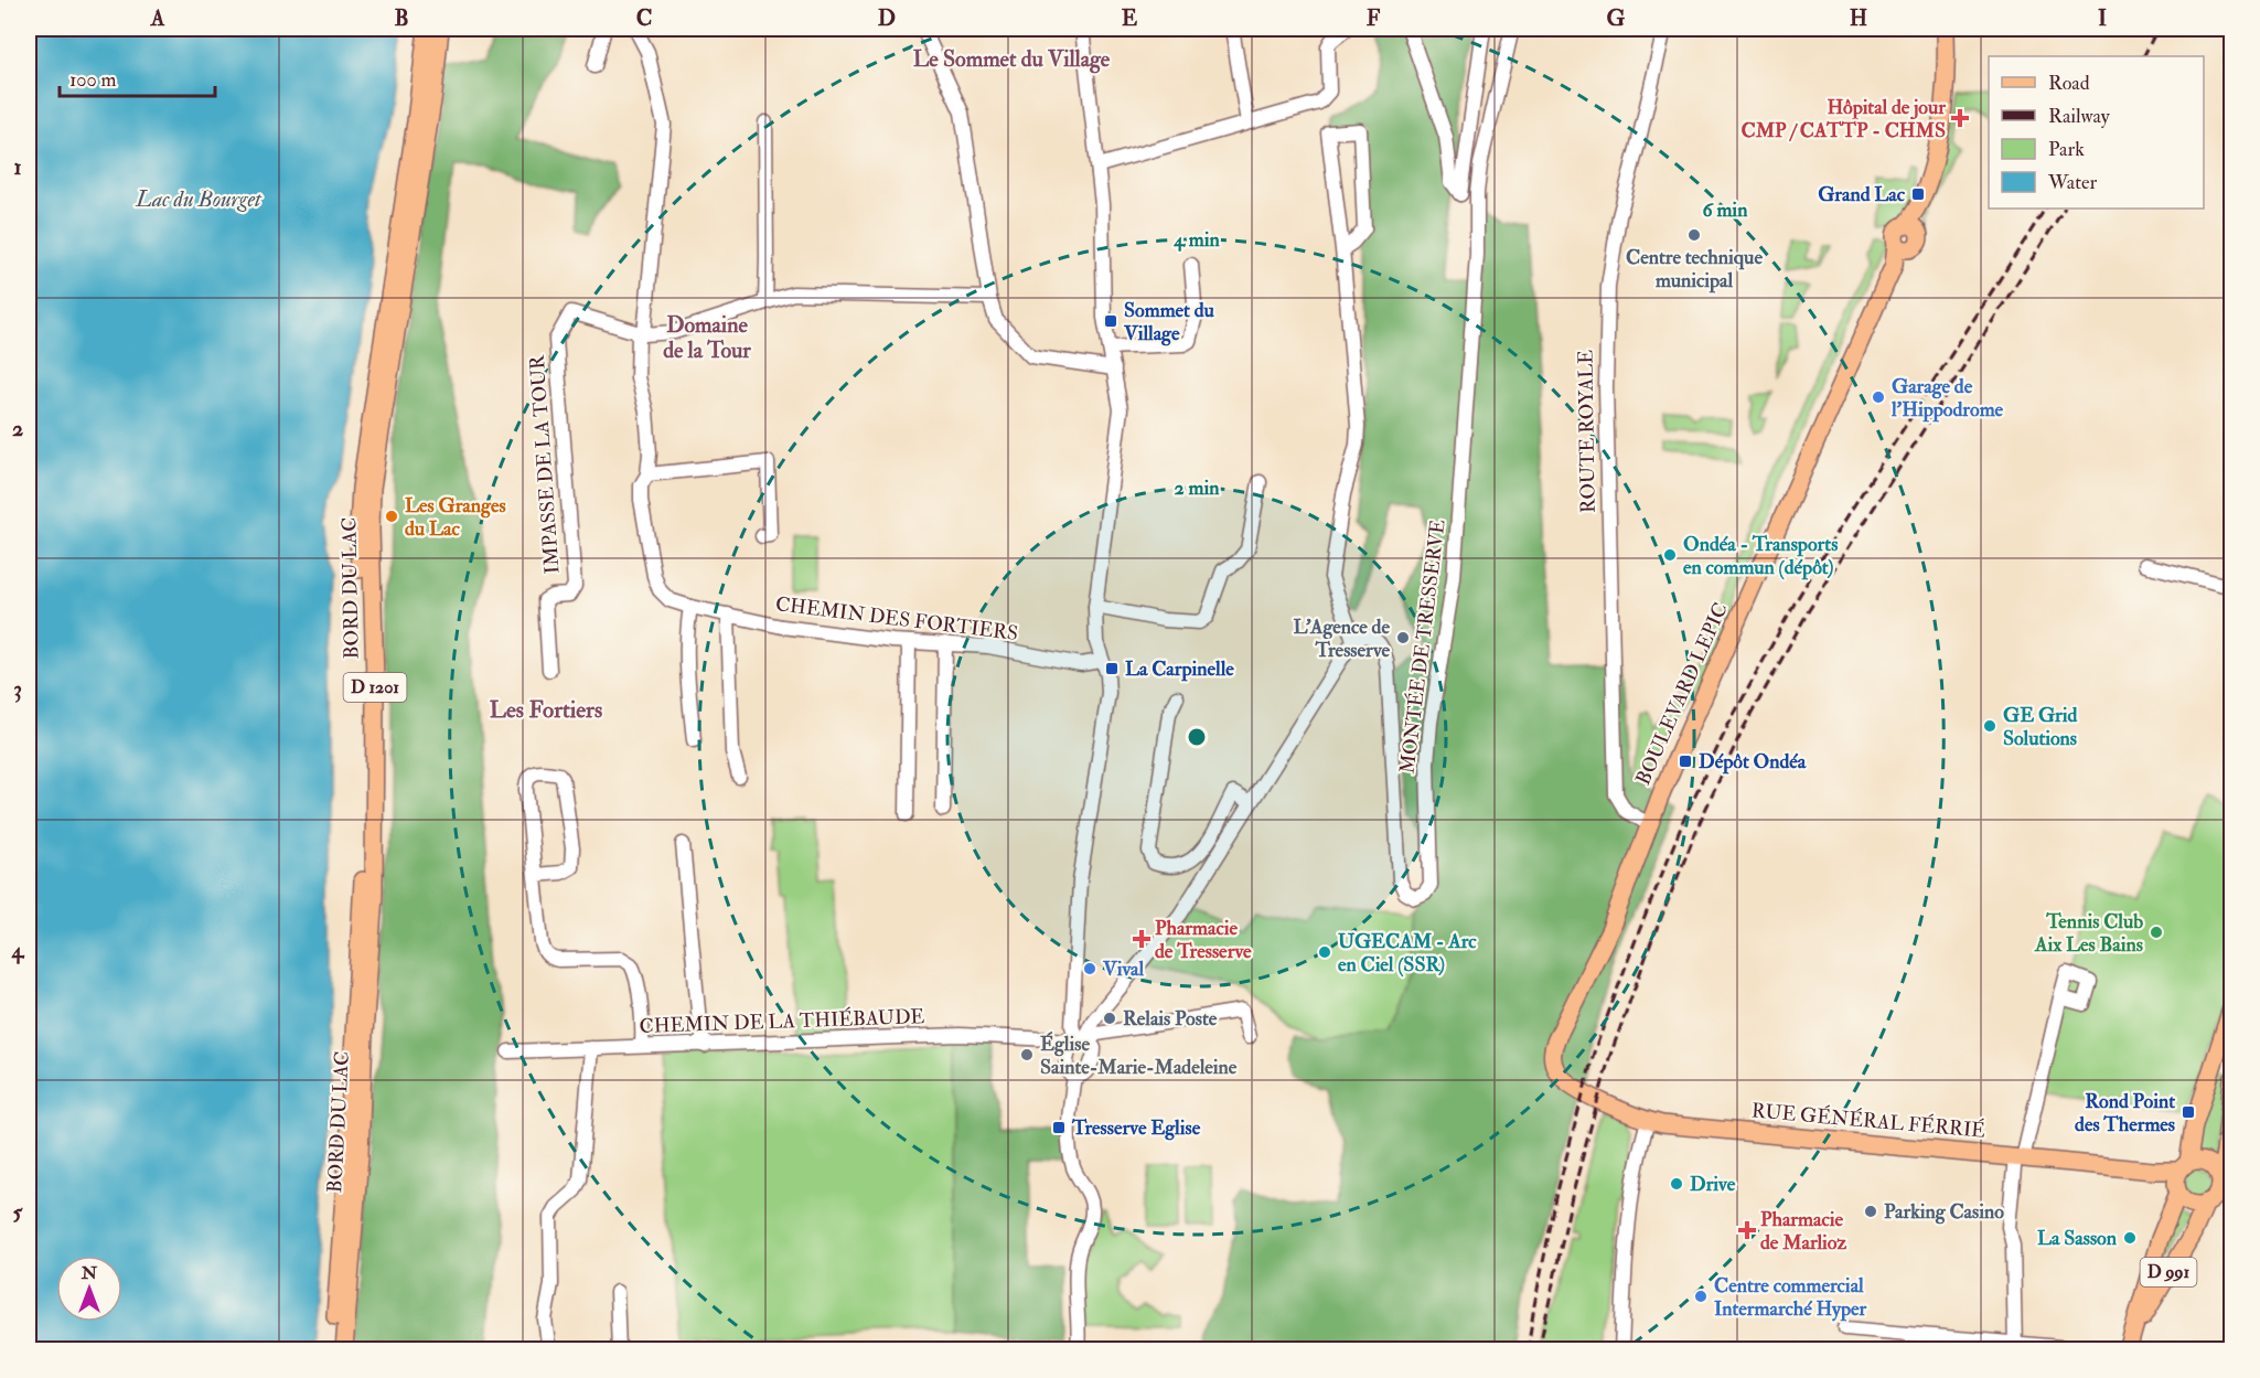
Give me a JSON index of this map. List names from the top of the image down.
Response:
{
  "streets": {
    "main road": [
      "BORD DU LAC",
      "D 1201",
      "BOULEVARD LEPIC",
      "RUE GÉNÉRAL FÉRRIÉ",
      "D 991"
    ],
    "street": [
      "ROUTE ROYALE",
      "IMPASSE DE LA TOUR",
      "CHEMIN DES FORTIERS",
      "MONTÉE DE TRESSERVE",
      "CHEMIN DE LA THIÉBAUDE"
    ]
  },
  "crossings": [
    ["ROUTE ROYALE", "BOULEVARD LEPIC"],
    ["IMPASSE DE LA TOUR", "CHEMIN DES FORTIERS"],
    ["BOULEVARD LEPIC", "RUE GÉNÉRAL FÉRRIÉ"],
    ["RUE GÉNÉRAL FÉRRIÉ", "D 991"]
  ],
  "districts": ["Le Sommet du Village", "Domaine de la Tour", "Les Fortiers"],
  "water": ["Lac du Bourget"],
  "places": {
    "health": ["Hôpital de jour CMP / CATTP - CHMS", "Pharmacie de Tresserve", "Pharmacie de Marlioz"],
    "transit": [
      "Grand Lac",
      "Sommet du Village",
      "La Carpinelle",
      "Dépôt Ondéa",
      "Rond Point des Thermes",
      "Tresserve Eglise"
    ],
    "other": [
      "Centre technique municipal",
      "Garage de l'Hippodrome",
      "Les Granges du Lac",
      "Ondéa - Transports en commun (dépôt)",
      "L'Agence de Tresserve",
      "GE Grid Solutions",
      "Tennis Club Aix Les Bains",
      "UGECAM - Arc en Ciel (SSR)",
      "Vival",
      "Relais Poste",
      "Église Sainte-Marie-Madeleine",
      "Drive",
      "Parking Casino",
      "La Sasson",
      "Centre commercial Intermarché Hyper"
    ]
  },
  "legend": [
    "Road",
    "Railway",
    "Park",
    "Water"
  ],
  "scale_bar": "100 m",
  "north": "top",
  "grid": {
    "columns": [
      "A",
      "B",
      "C",
      "D",
      "E",
      "F",
      "G",
      "H",
      "I"
    ],
    "rows": [
      "1",
      "2",
      "3",
      "4",
      "5"
    ]
  },
  "rings": ["6 min", "4 min", "2 min"]
}
